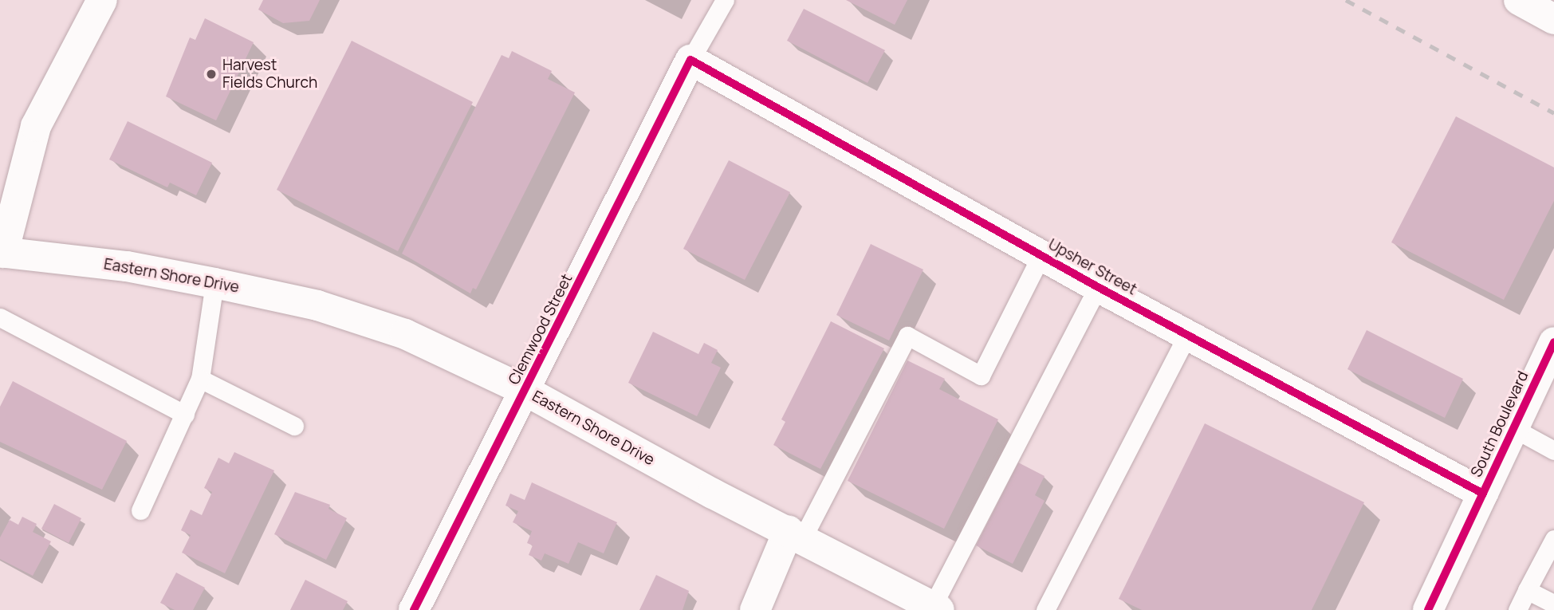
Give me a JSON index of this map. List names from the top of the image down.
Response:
{
  "streets": {
    "street": [
      "Upsher Street",
      "Eastern Shore Drive",
      "Clemwood Street",
      "South Boulevard"
    ]
  },
  "crossings": [
    ["Upsher Street", "Clemwood Street"],
    ["Upsher Street", "South Boulevard"],
    ["Eastern Shore Drive", "Clemwood Street"]
  ],
  "places": ["Harvest Fields Church"]
}
